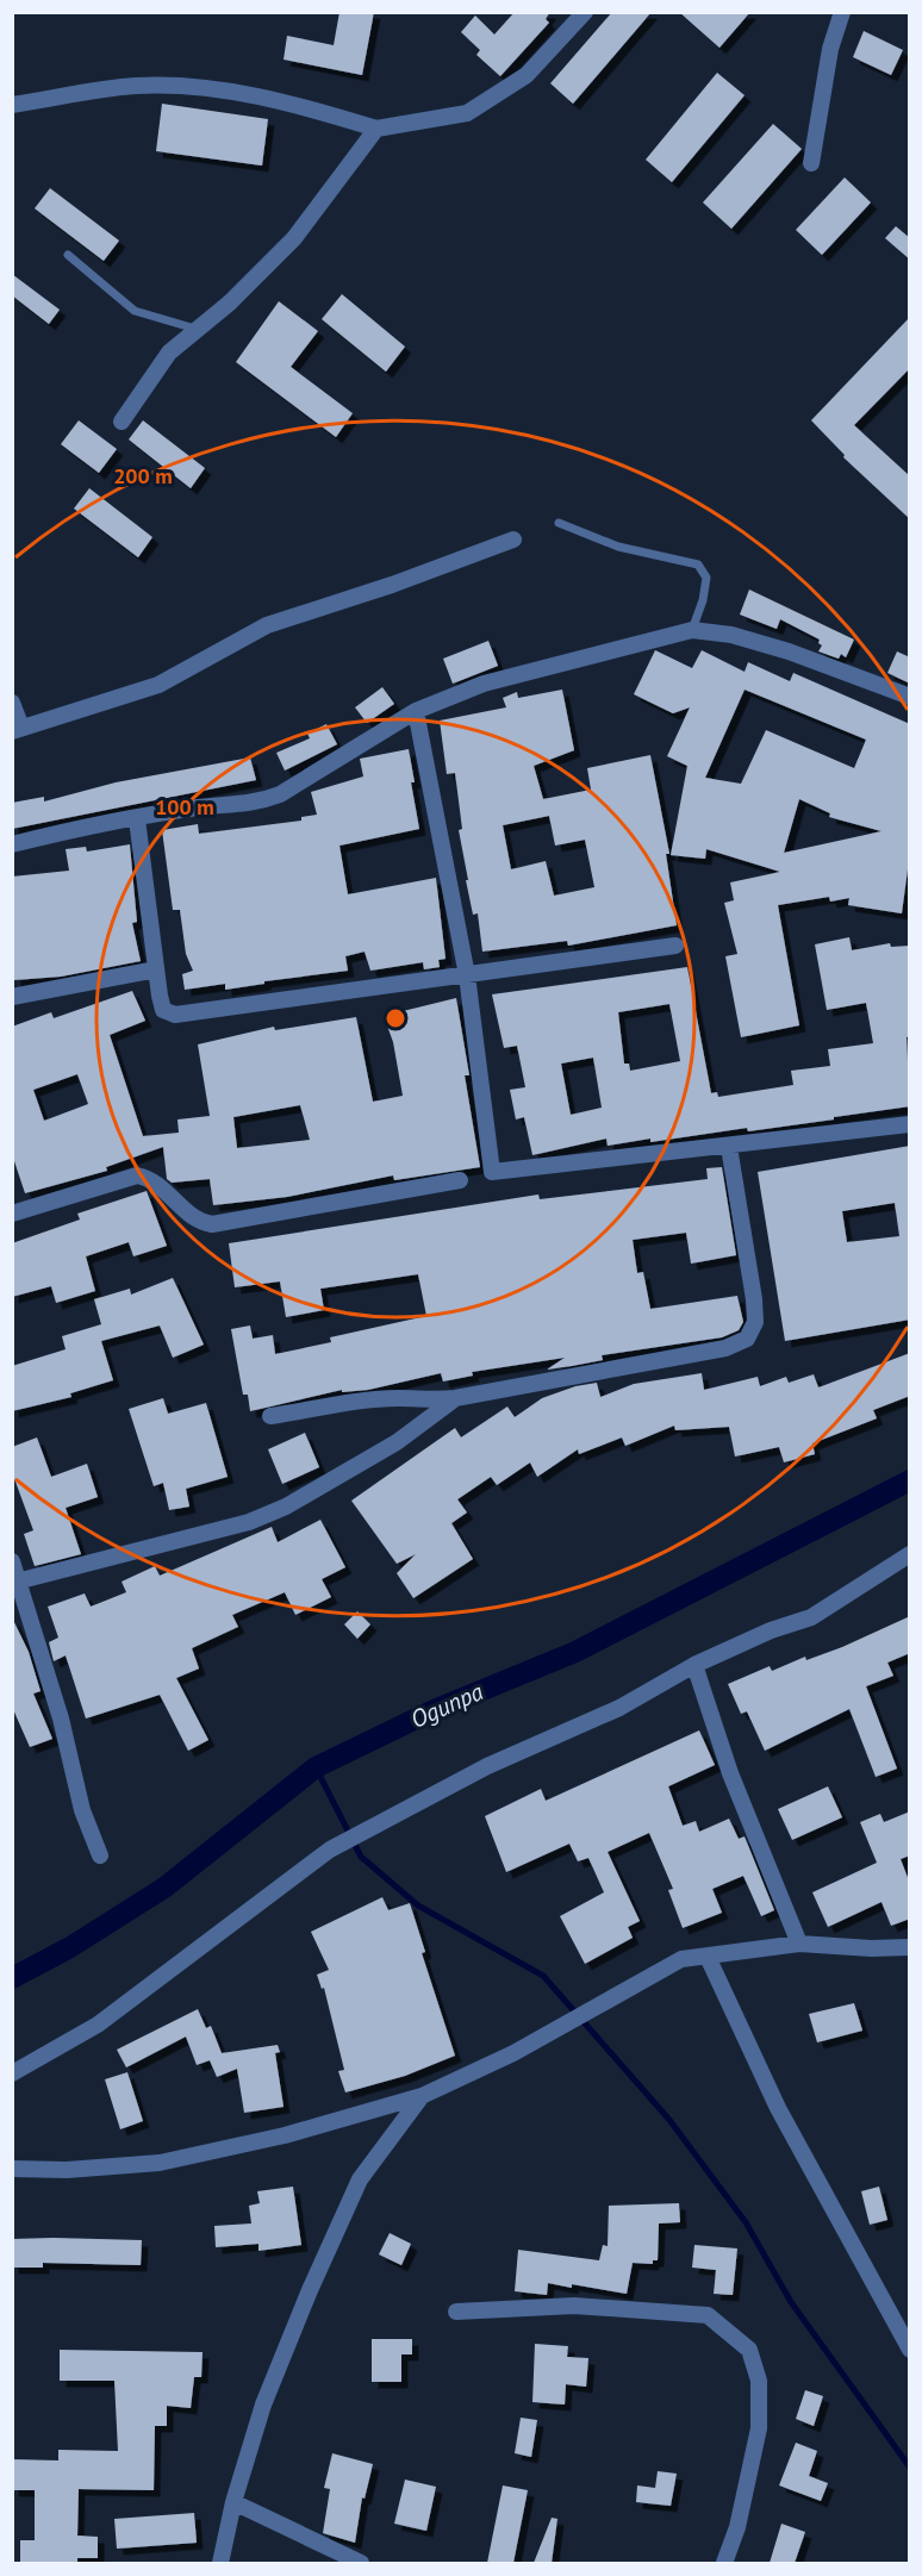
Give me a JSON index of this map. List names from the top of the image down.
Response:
{
  "water": ["Ogunpa"],
  "rings": ["200 m", "100 m"]
}
